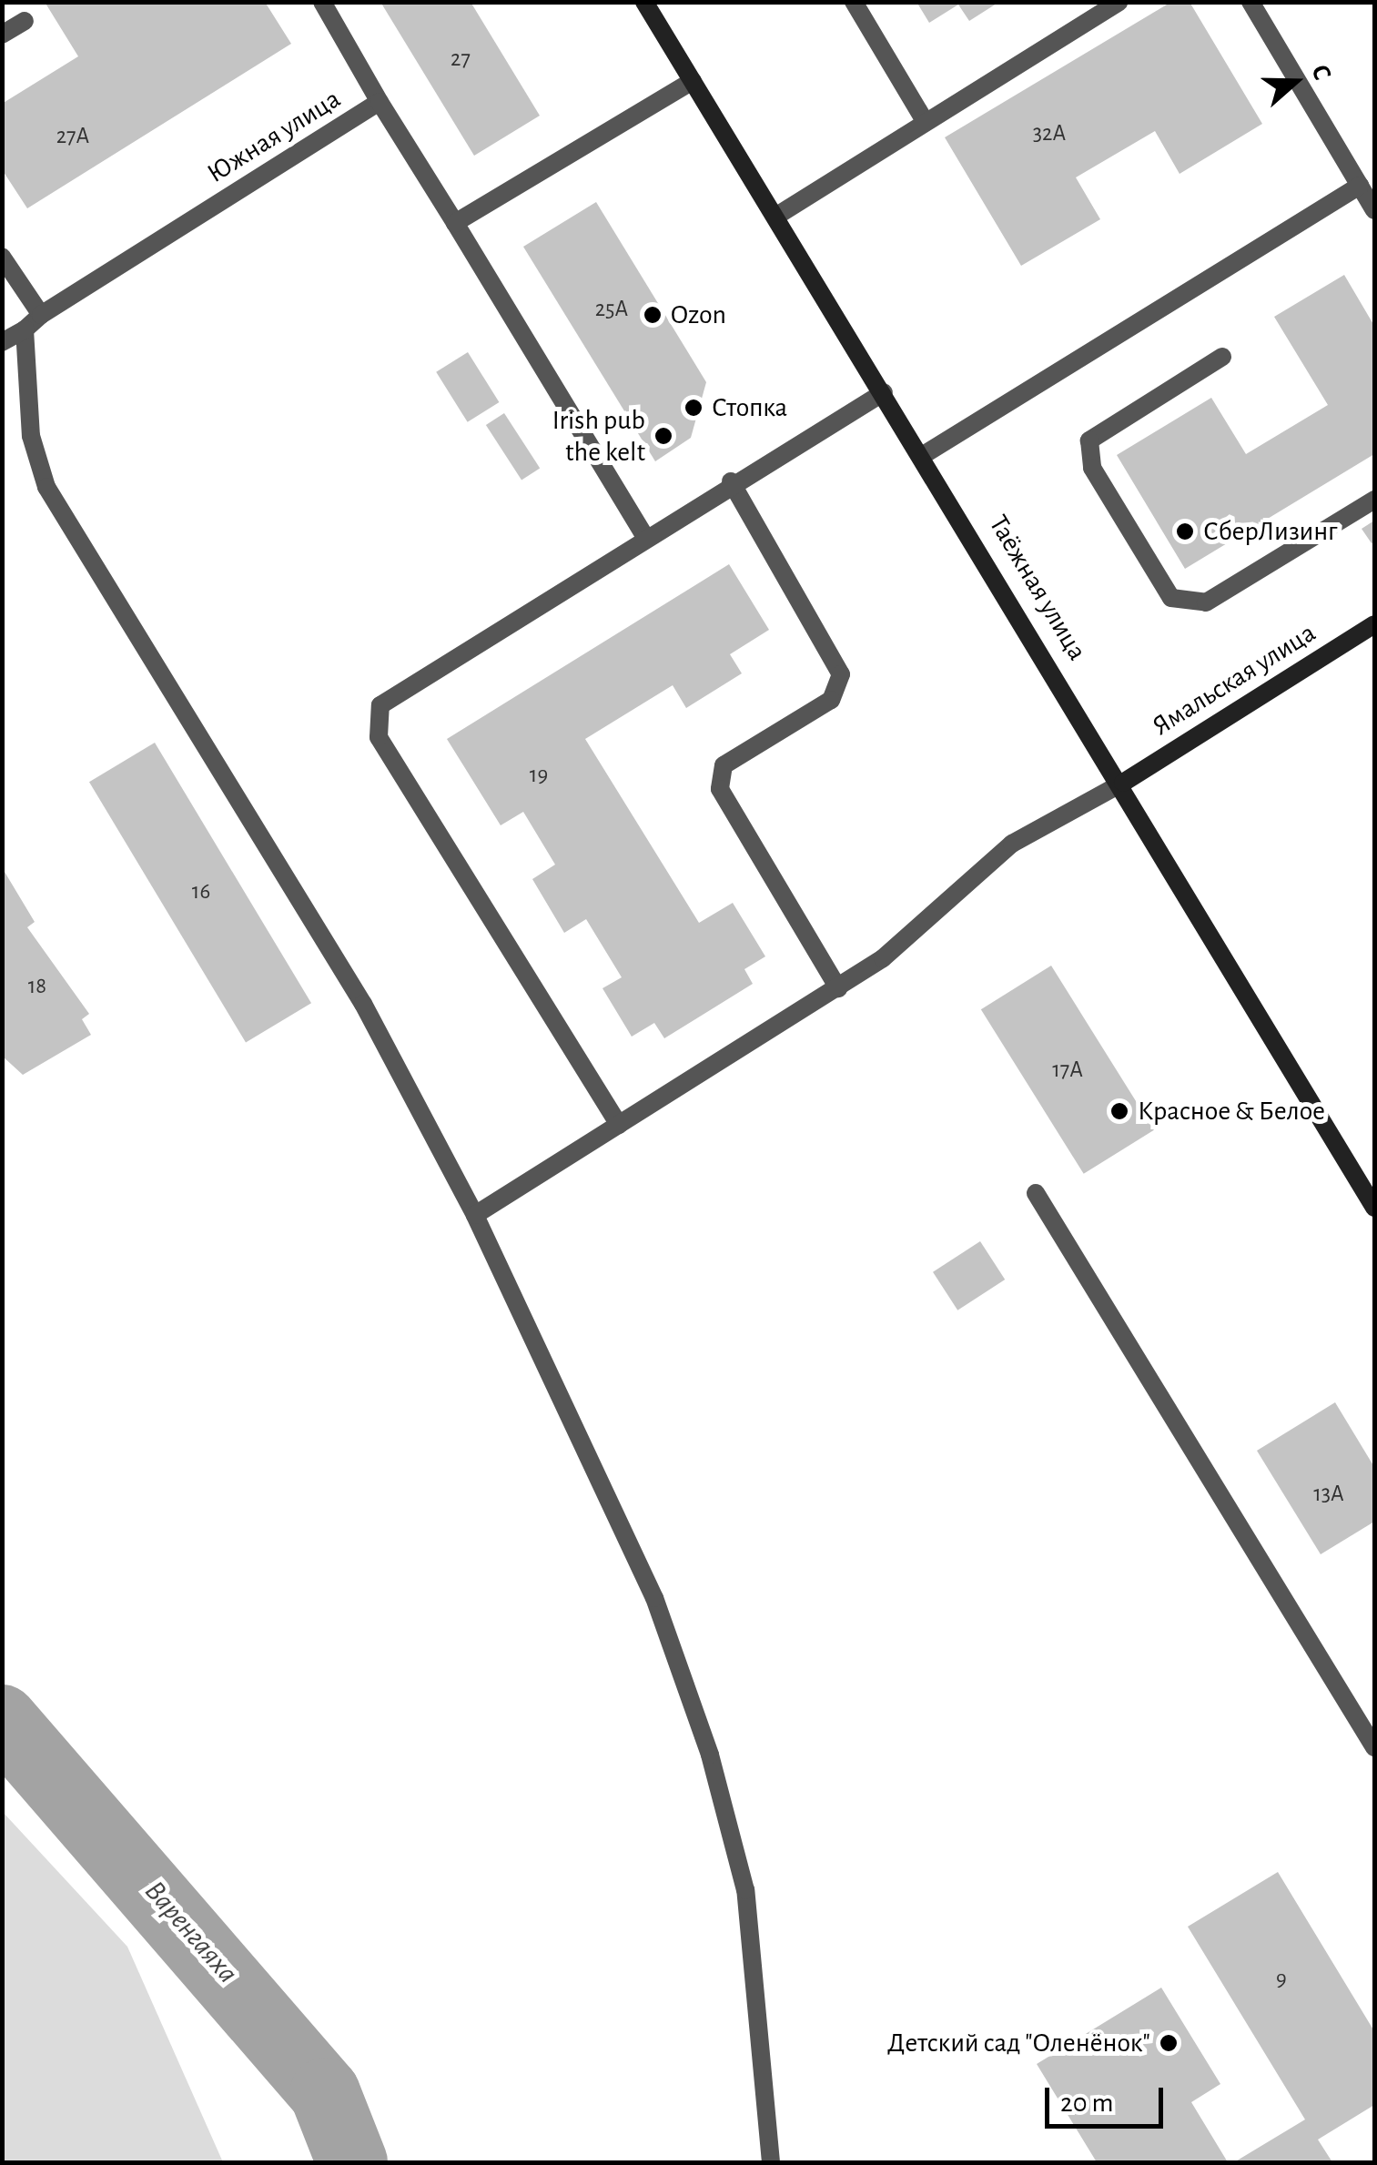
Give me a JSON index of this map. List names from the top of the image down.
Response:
{
  "streets": {
    "street": ["Южная улица", "Таёжная улица", "Ямальская улица"]
  },
  "crossings": [
    ["Таёжная улица", "Ямальская улица"]
  ],
  "water": ["Варенгаяха"],
  "places": [
    "Ozon",
    "Стопка",
    "Irish pub the kelt",
    "СберЛизинг",
    "Красное & Белое",
    "Детский сад \"Оленёнок\""
  ],
  "house_numbers": [
    "27",
    "32А",
    "27А",
    "25А",
    "19",
    "16",
    "18",
    "17А",
    "13А",
    "9"
  ],
  "scale_bar": "20 m",
  "north": "right"
}
